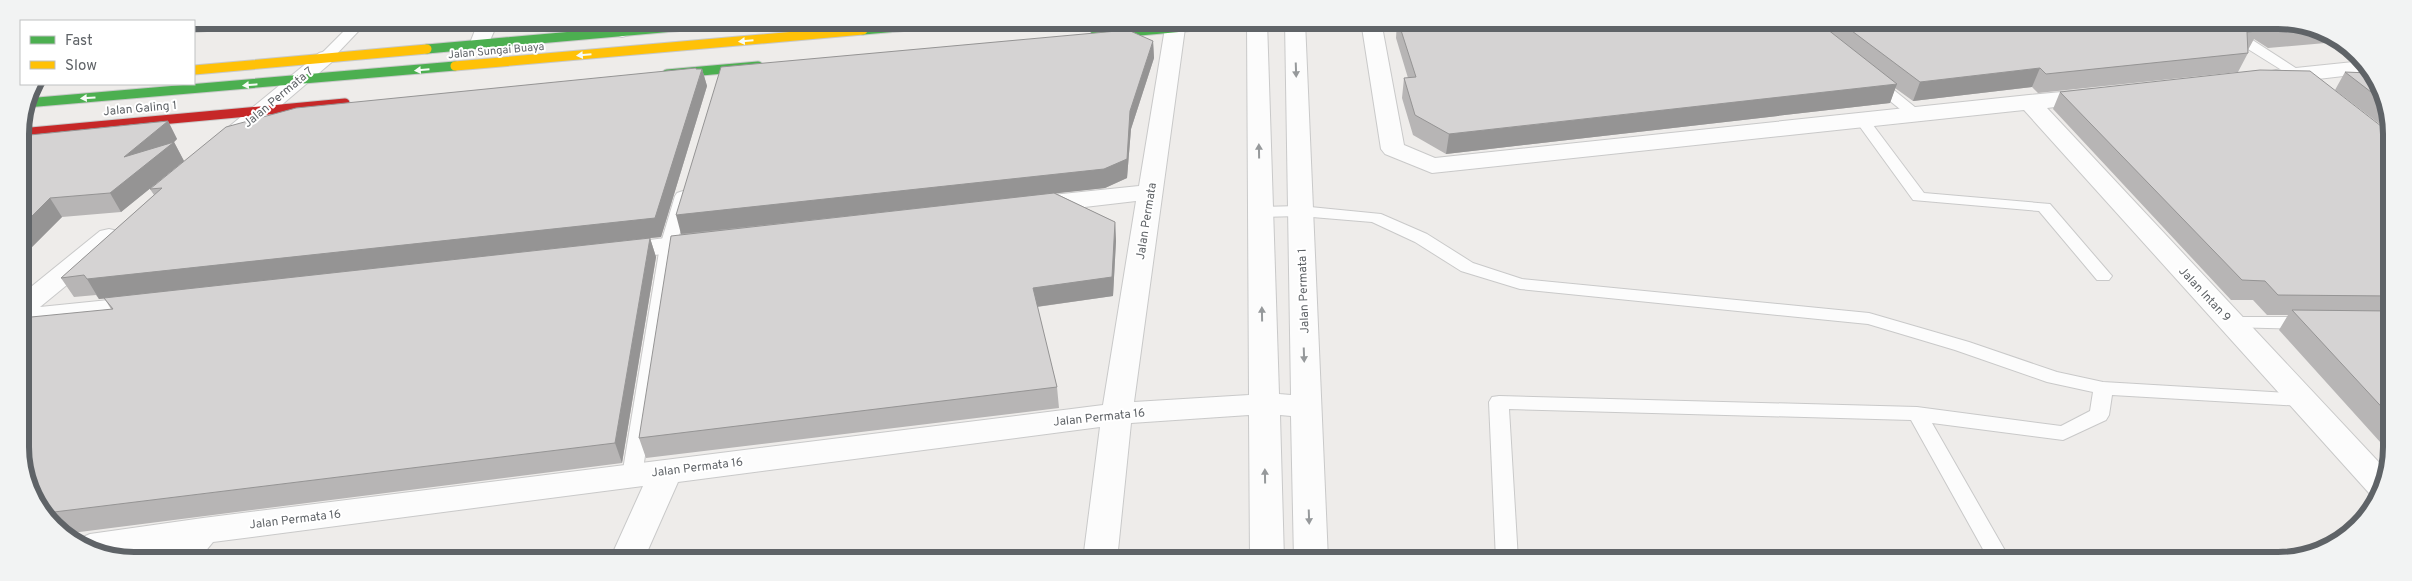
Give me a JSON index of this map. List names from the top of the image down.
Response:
{
  "streets": {
    "street": [
      "Jalan Sungai Buaya",
      "Jalan Permata 7",
      "Jalan Galing 1",
      "Jalan Permata",
      "Jalan Permata 1",
      "Jalan Intan 9",
      "Jalan Permata 16"
    ]
  },
  "crossings": [
    ["Jalan Sungai Buaya", "Jalan Permata 7"],
    ["Jalan Permata 7", "Jalan Galing 1"],
    ["Jalan Permata", "Jalan Permata 16"],
    ["Jalan Permata 1", "Jalan Permata 16"]
  ],
  "legend": ["Fast", "Slow"]
}
